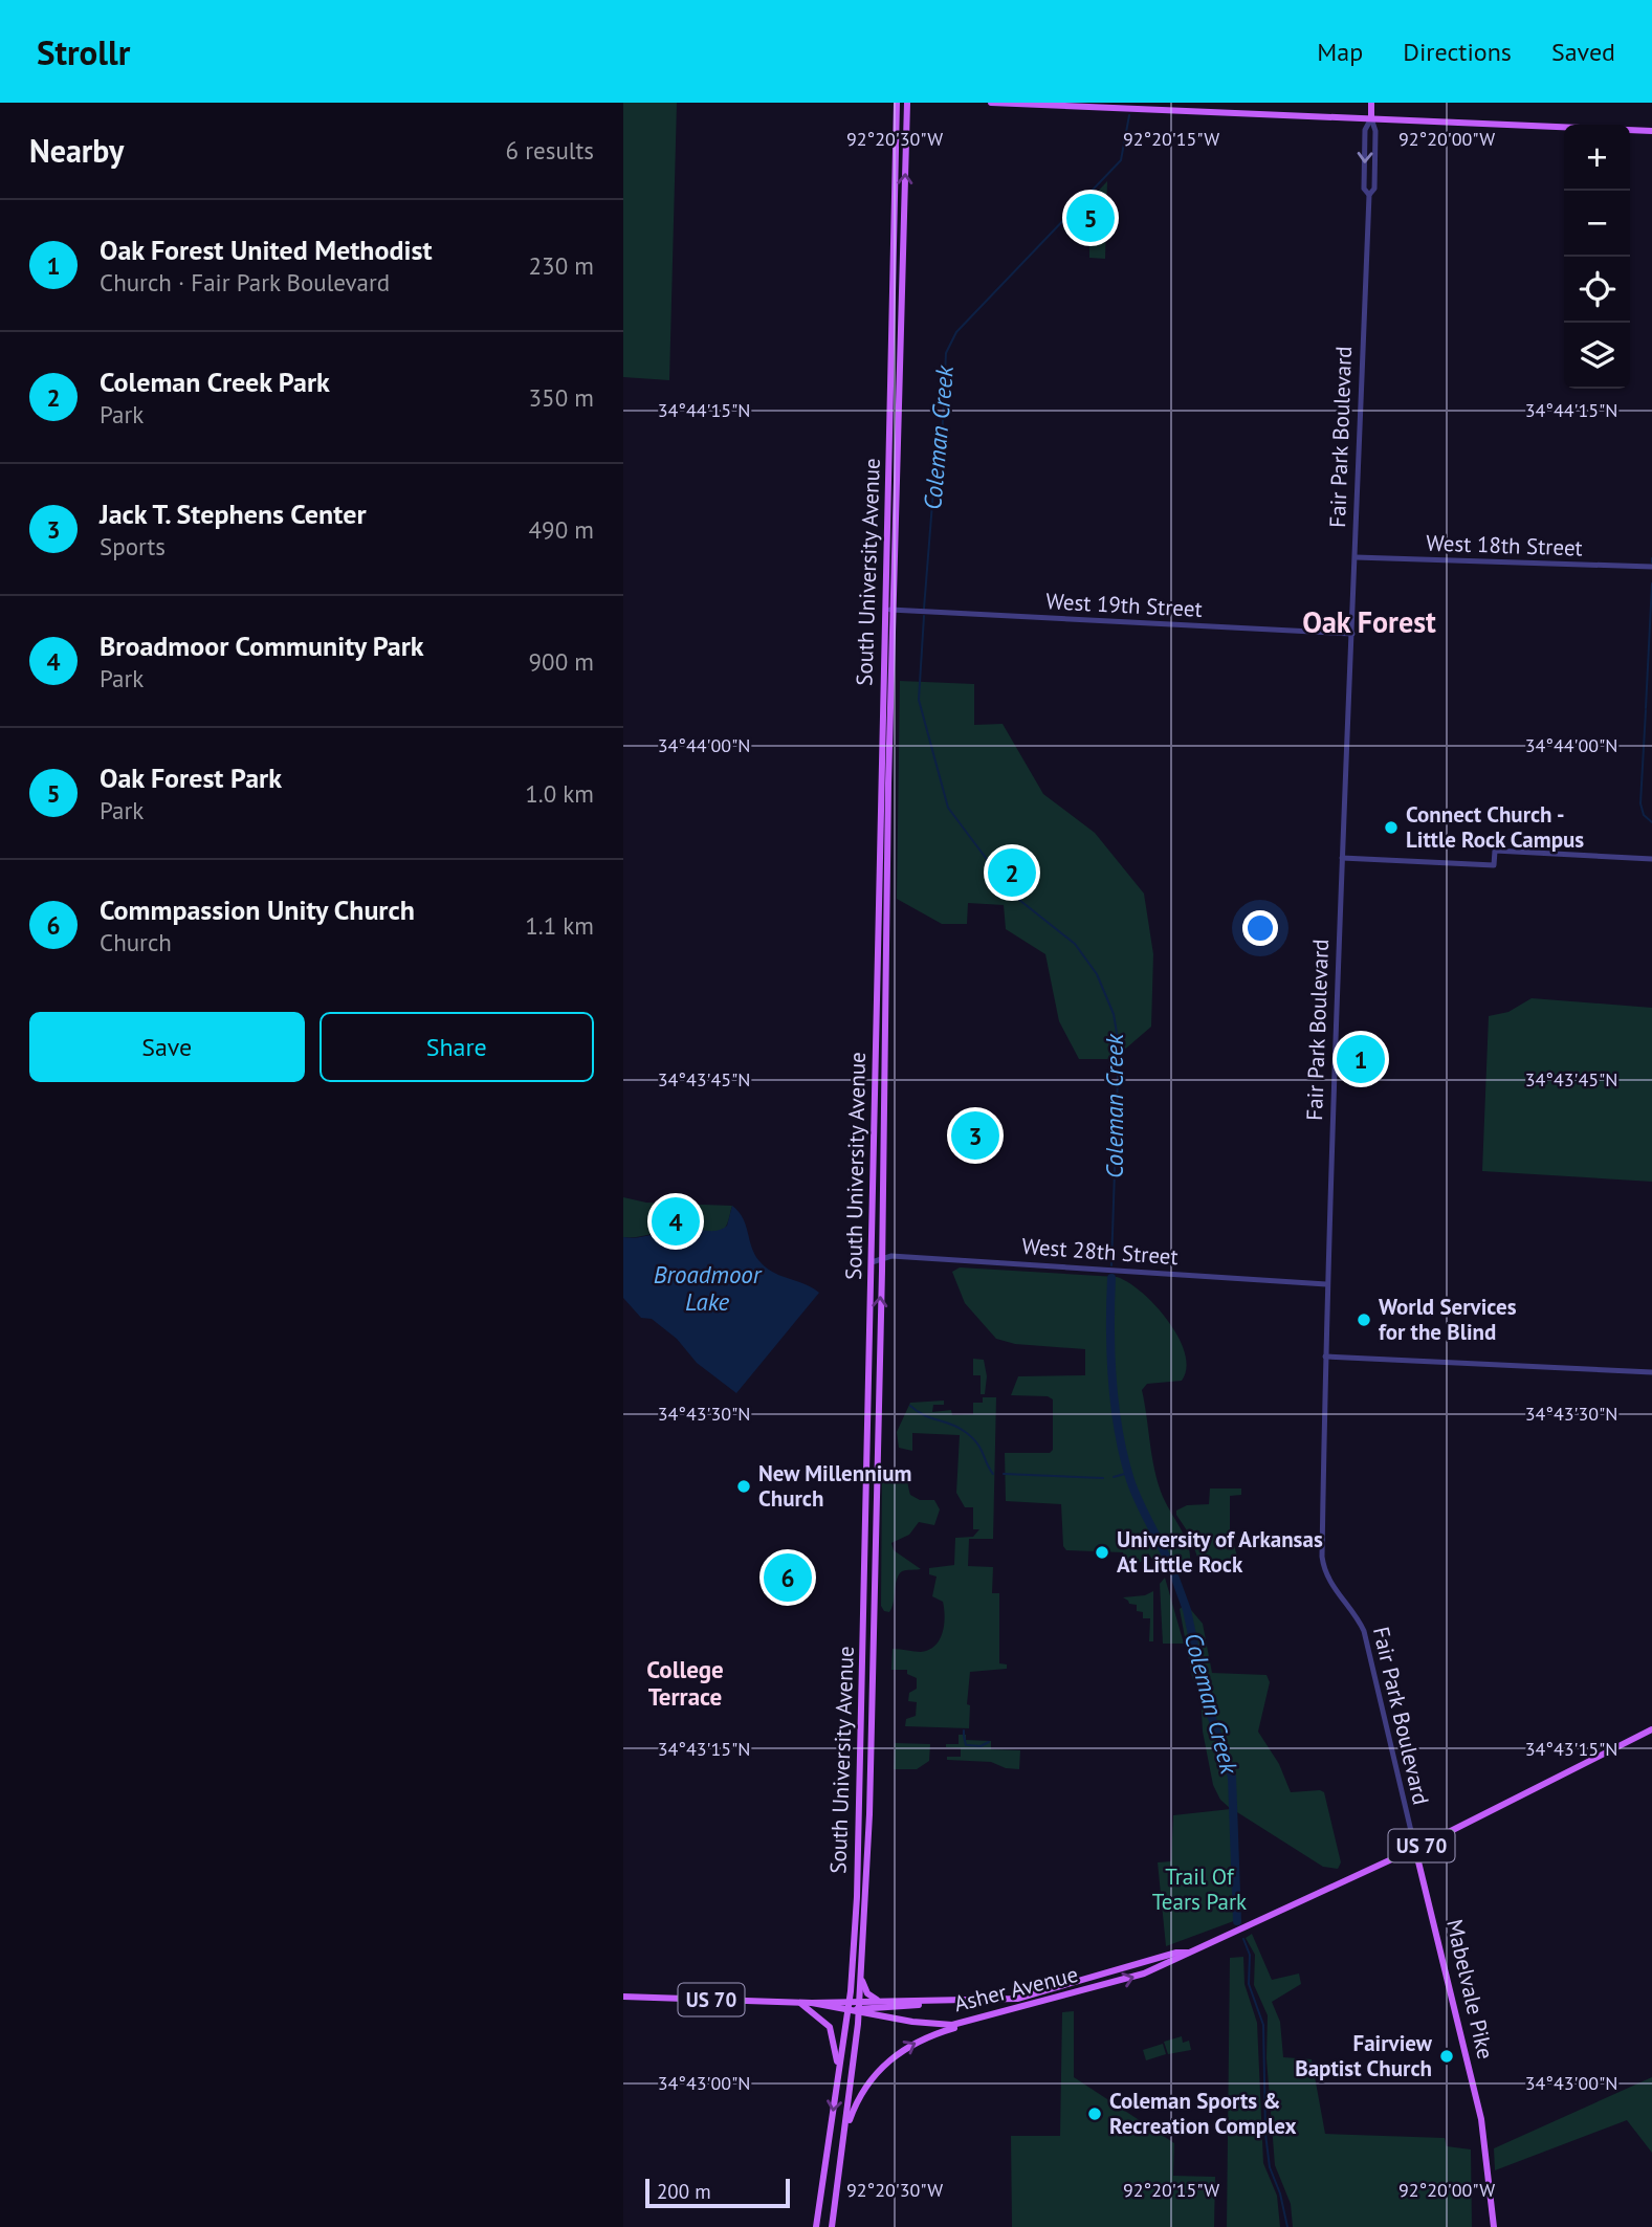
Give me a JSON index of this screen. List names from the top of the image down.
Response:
{
  "streets": {
    "main road": [
      "Fair Park Boulevard",
      "South University Avenue",
      "US 70",
      "Asher Avenue",
      "Mabelvale Pike"
    ],
    "street": ["West 18th Street", "West 19th Street", "West 28th Street"]
  },
  "crossings": [
    ["Fair Park Boulevard", "West 18th Street"],
    ["Fair Park Boulevard", "West 19th Street"],
    ["Fair Park Boulevard", "West 28th Street"],
    ["Fair Park Boulevard", "Asher Avenue"],
    ["Fair Park Boulevard", "Mabelvale Pike"],
    ["South University Avenue", "West 19th Street"],
    ["South University Avenue", "West 28th Street"],
    ["South University Avenue", "US 70"],
    ["South University Avenue", "Asher Avenue"],
    ["US 70", "Asher Avenue"],
    ["Asher Avenue", "Mabelvale Pike"]
  ],
  "districts": ["Oak Forest", "College Terrace"],
  "water": ["Coleman Creek", "Broadmoor Lake"],
  "parks": ["Trail Of Tears Park"],
  "places": [
    "Connect Church - Little Rock Campus",
    "World Services for the Blind",
    "New Millennium Church",
    "University of Arkansas At Little Rock",
    "Fairview Baptist Church",
    "Coleman Sports & Recreation Complex"
  ],
  "scale_bar": "200 m",
  "page": {
    "header": "Strollr",
    "nav": ["Map", "Directions", "Saved"],
    "heading": ["Nearby", "6 results"],
    "map_buttons": ["+", "−"],
    "pins": [
      "5",
      "2",
      "1",
      "3",
      "4",
      "6"
    ],
    "list": [
      {
        "mark": "1",
        "name": "Oak Forest United Methodist",
        "note": "Church · Fair Park Boulevard",
        "value": "230 m"
      },
      {
        "mark": "2",
        "name": "Coleman Creek Park",
        "note": "Park",
        "value": "350 m"
      },
      {
        "mark": "3",
        "name": "Jack T. Stephens Center",
        "note": "Sports",
        "value": "490 m"
      },
      {
        "mark": "4",
        "name": "Broadmoor Community Park",
        "note": "Park",
        "value": "900 m"
      },
      {
        "mark": "5",
        "name": "Oak Forest Park",
        "note": "Park",
        "value": "1.0 km"
      },
      {
        "mark": "6",
        "name": "Commpassion Unity Church",
        "note": "Church",
        "value": "1.1 km"
      }
    ],
    "buttons": ["Save", "Share"],
    "scale": "200 m"
  },
  "coordinates": [
    "92°20'30\"W",
    "92°20'15\"W",
    "92°20'00\"W",
    "34°44'15\"N",
    "34°44'00\"N",
    "34°43'45\"N",
    "34°43'30\"N",
    "34°43'15\"N",
    "34°43'00\"N"
  ]
}
